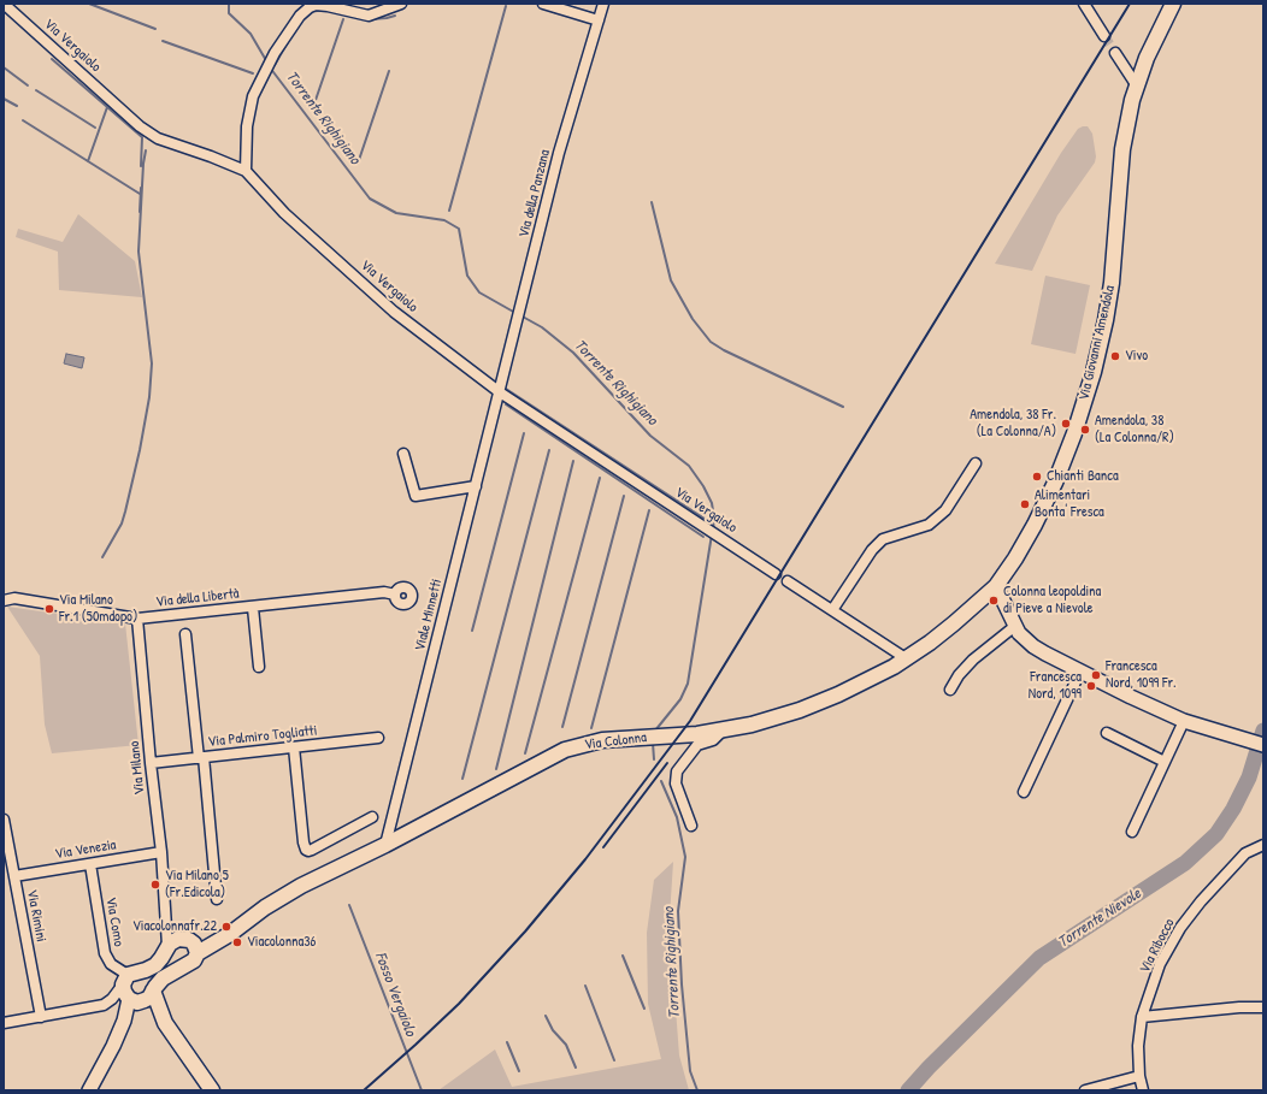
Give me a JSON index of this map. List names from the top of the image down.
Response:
{
  "streets": {
    "main road": ["Via Giovanni Amendola", "Via Colonna"],
    "street": [
      "Via Vergaiolo",
      "Via della Panzana",
      "Via della Libertà",
      "Viale Minnetti",
      "Via Palmiro Togliatti",
      "Via Milano",
      "Via Venezia",
      "Via Rimini",
      "Via Como",
      "Via Ribocco"
    ]
  },
  "crossings": [
    ["Via Vergaiolo", "Via della Panzana"],
    ["Via Vergaiolo", "Viale Minnetti"],
    ["Via della Panzana", "Viale Minnetti"],
    ["Via Giovanni Amendola", "Via Colonna"],
    ["Via della Libertà", "Via Milano"],
    ["Viale Minnetti", "Via Colonna"],
    ["Via Palmiro Togliatti", "Via Milano"],
    ["Via Milano", "Via Venezia"],
    ["Via Venezia", "Via Rimini"],
    ["Via Venezia", "Via Como"]
  ],
  "water": ["Torrente Righigiano", "Torrente Nievole", "Fosso Vergaiolo"],
  "places": [
    "Vivo",
    "Amendola, 38 Fr. (La Colonna/A)",
    "Amendola, 38 (La Colonna/R)",
    "Chianti Banca",
    "Alimentari Bonta' Fresca",
    "Colonna leopoldina di Pieve a Nievole",
    "Via Milano Fr.1 (50mdopo)",
    "Francesca Nord, 1099 Fr.",
    "Francesca Nord, 1099",
    "Via Milano 5 (Fr.Edicola)",
    "Viacolonnafr.22",
    "Viacolonna36"
  ]
}
